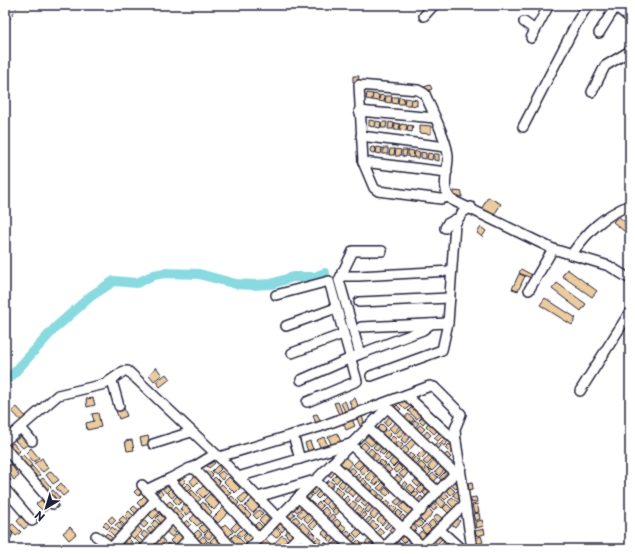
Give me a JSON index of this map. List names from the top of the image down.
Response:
{
  "north": "bottom left"
}
